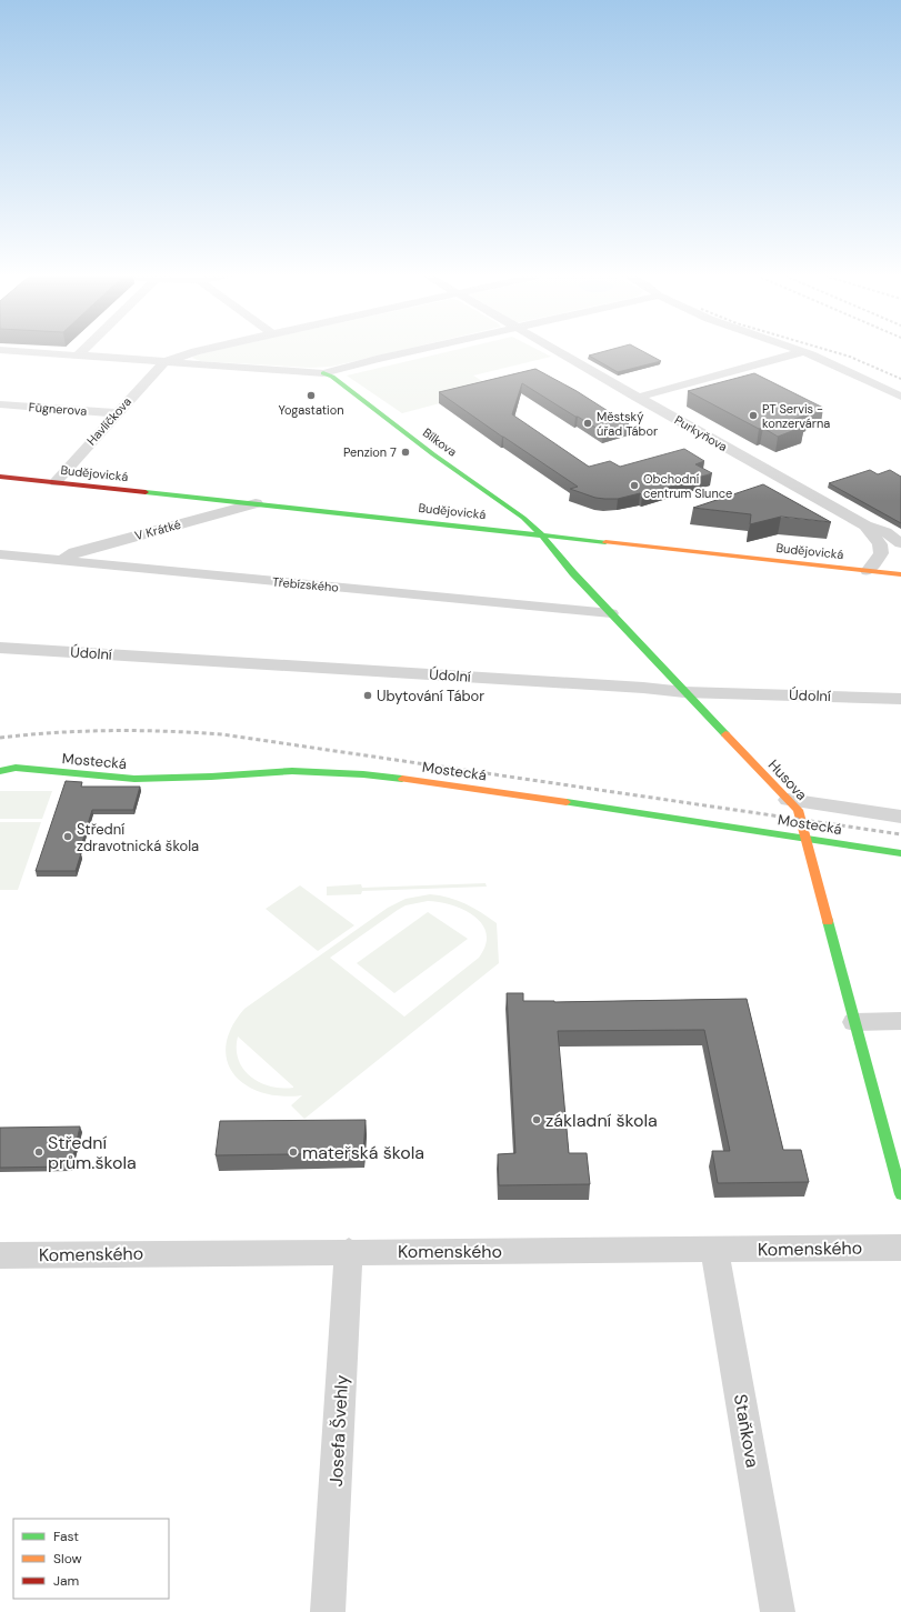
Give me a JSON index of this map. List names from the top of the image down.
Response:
{
  "streets": {
    "street": [
      "Fügnerova",
      "Havlíčkova",
      "Purkyňova",
      "Bílkova",
      "Budějovická",
      "V Krátké",
      "Třebízského",
      "Údolní",
      "Mostecká",
      "Husova",
      "Komenského",
      "Josefa Švehly",
      "Staňkova"
    ]
  },
  "crossings": [
    ["Fügnerova", "Havlíčkova"],
    ["Havlíčkova", "Budějovická"],
    ["Purkyňova", "Budějovická"],
    ["Bílkova", "Budějovická"],
    ["Bílkova", "Husova"],
    ["Budějovická", "V Krátké"],
    ["Budějovická", "Husova"],
    ["V Krátké", "Třebízského"],
    ["Třebízského", "Husova"],
    ["Údolní", "Husova"],
    ["Mostecká", "Husova"],
    ["Komenského", "Josefa Švehly"],
    ["Komenského", "Staňkova"]
  ],
  "places": [
    "Yogastation",
    "PT Servis - konzervárna",
    "Městský úřad Tábor",
    "Penzion 7",
    "Obchodní centrum Slunce",
    "Ubytování Tábor",
    "Střední zdravotnická škola",
    "základní škola",
    "Střední prům.škola",
    "mateřská škola"
  ],
  "legend": ["Fast", "Slow", "Jam"]
}
